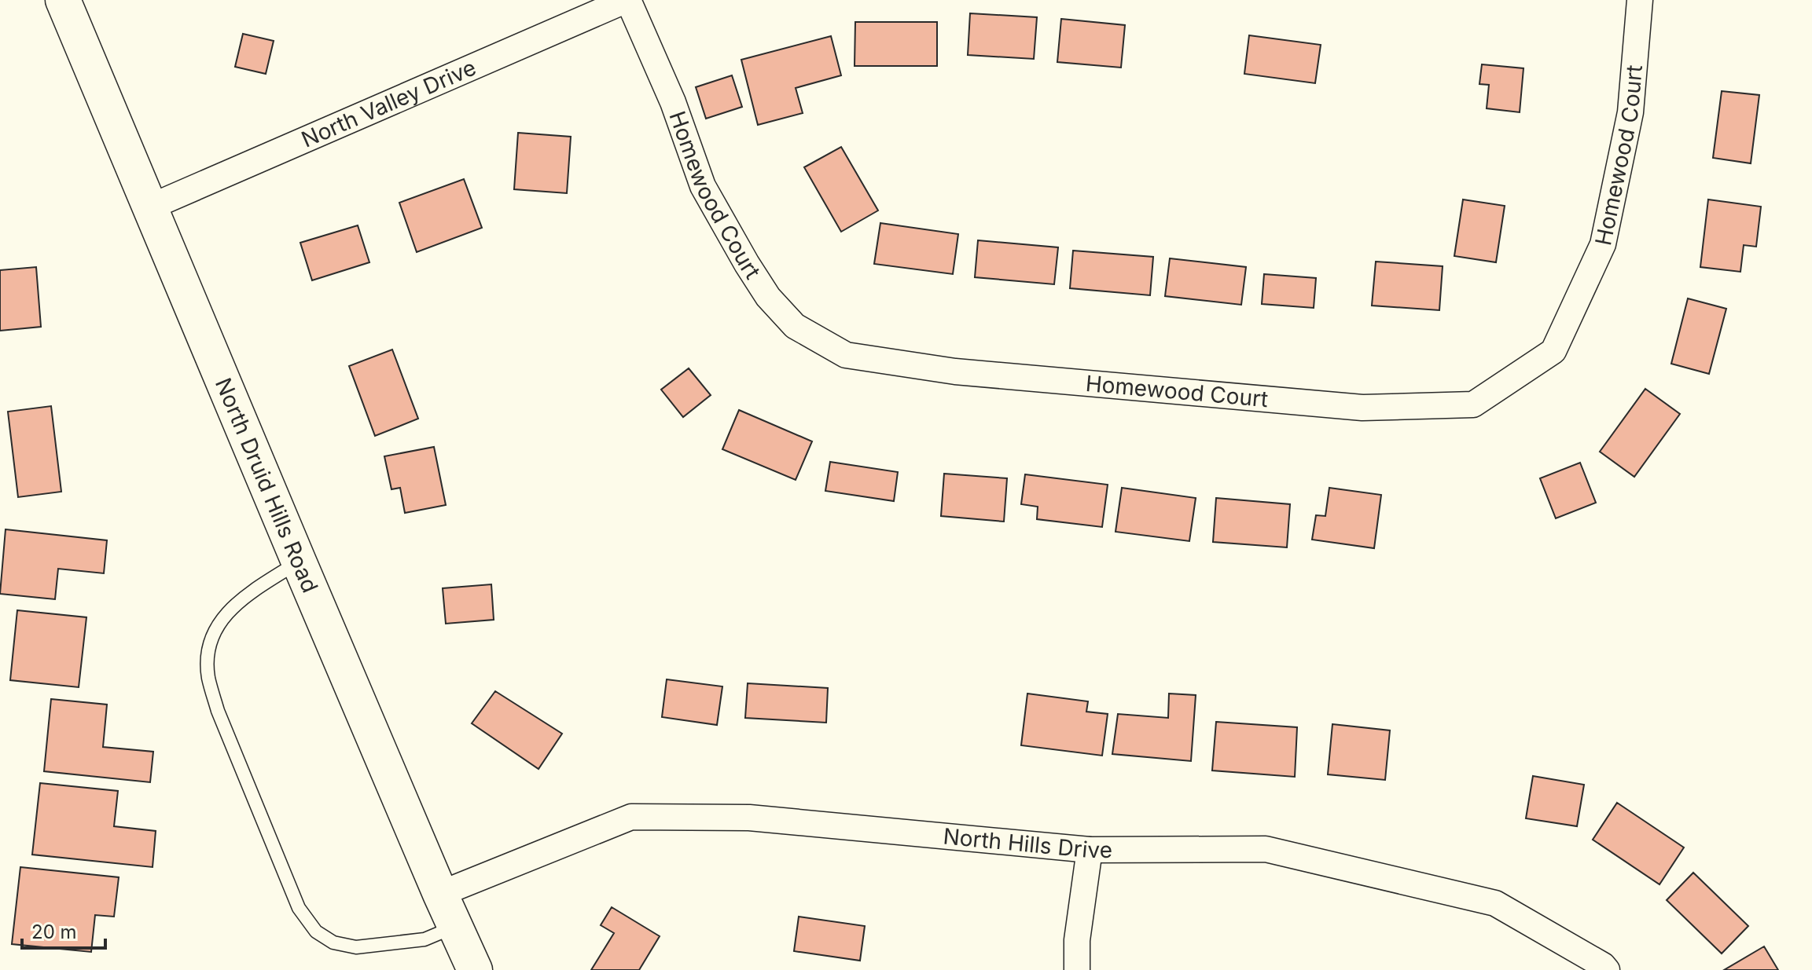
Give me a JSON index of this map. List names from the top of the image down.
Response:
{
  "streets": {
    "main road": ["North Druid Hills Road"],
    "street": ["North Valley Drive", "Homewood Court", "North Hills Drive"]
  },
  "crossings": [
    ["North Valley Drive", "Homewood Court"],
    ["North Valley Drive", "North Druid Hills Road"],
    ["North Druid Hills Road", "North Hills Drive"]
  ],
  "scale_bar": "20 m"
}
